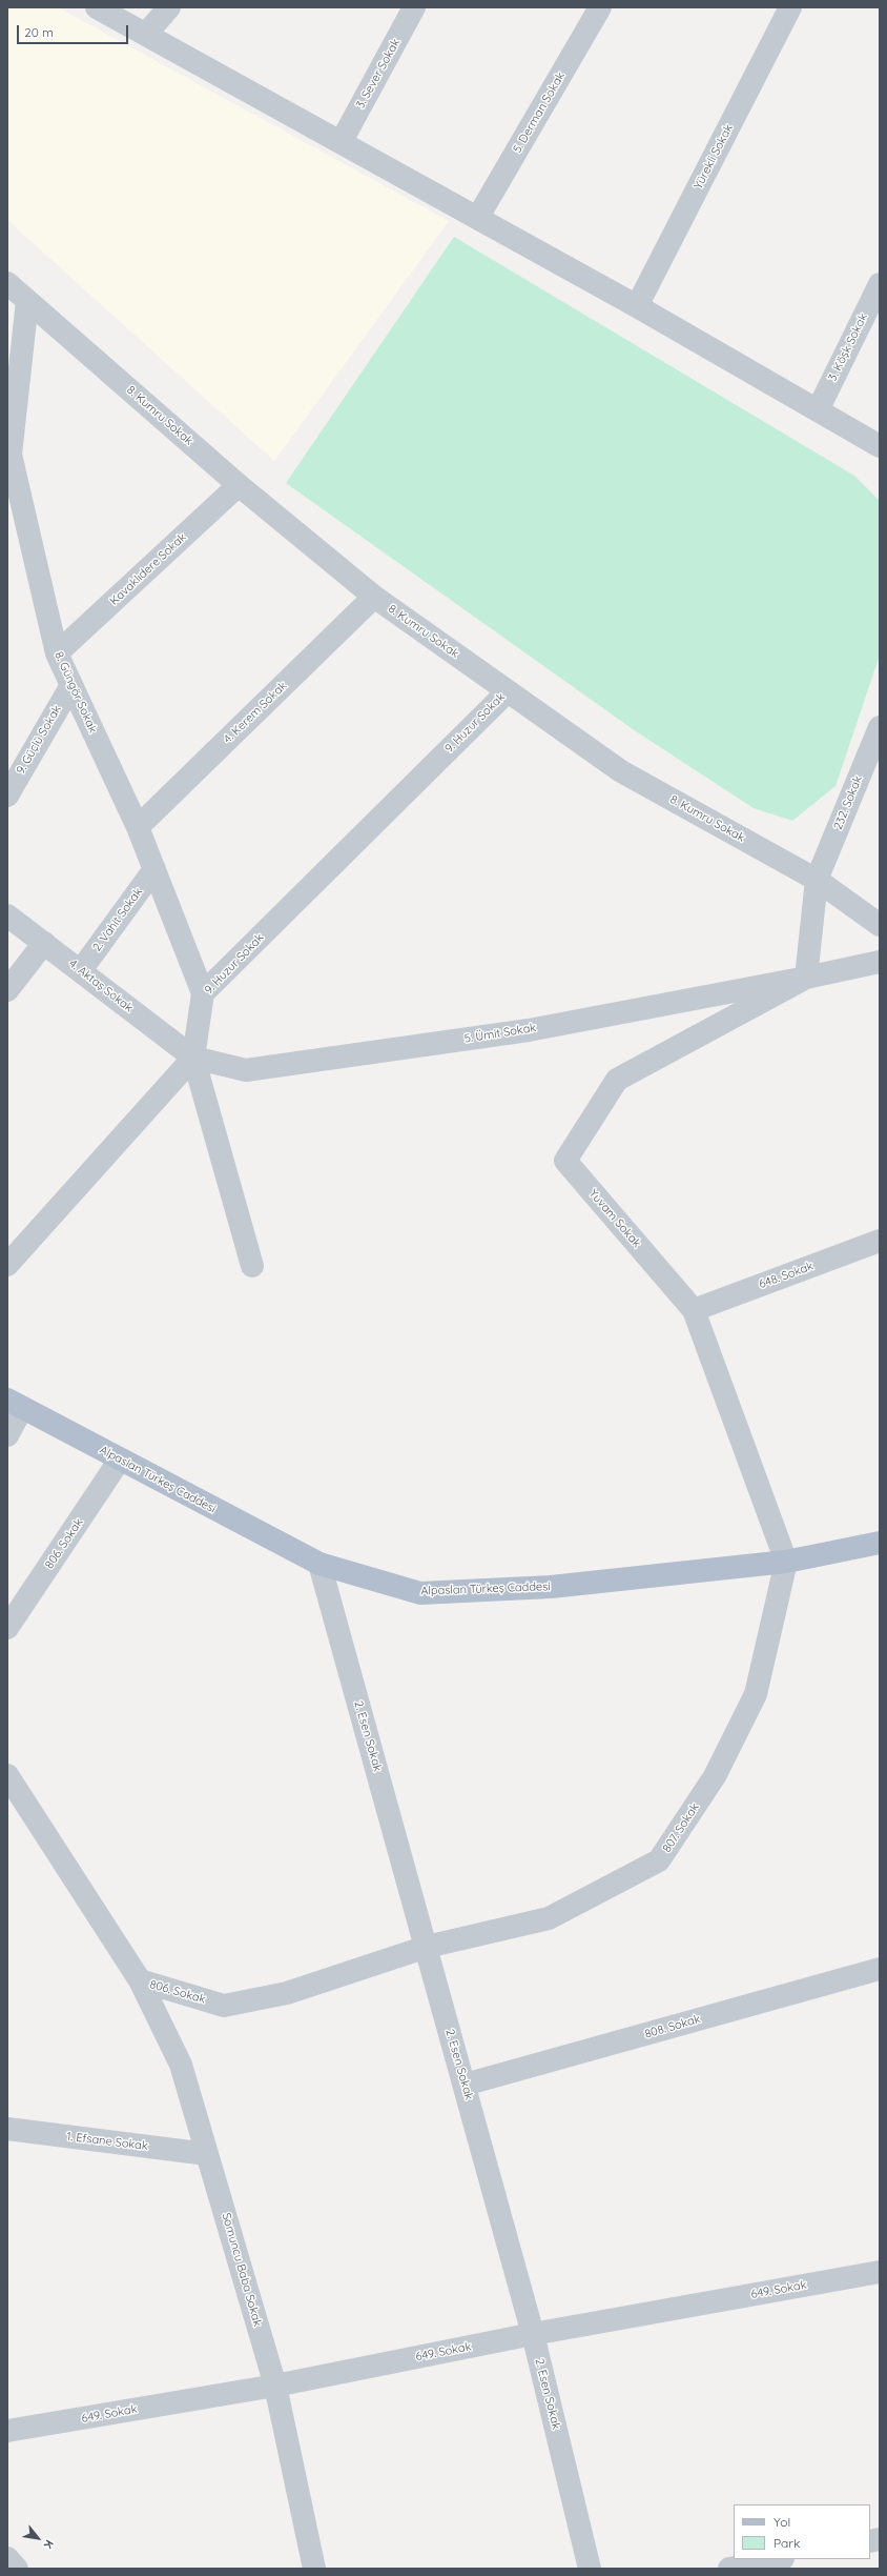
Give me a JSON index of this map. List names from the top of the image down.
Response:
{
  "streets": {
    "main road": ["Alpaslan Türkeş Caddesi"],
    "street": [
      "3. Sever Sokak",
      "5. Derman Sokak",
      "Yürekli Sokak",
      "3. Köşk Sokak",
      "8. Kumru Sokak",
      "Kavaklıdere Sokak",
      "8. Güngör Sokak",
      "4. Kerem Sokak",
      "9. Huzur Sokak",
      "9. Güçlü Sokak",
      "232. Sokak",
      "2. Vahit Sokak",
      "4. Aktaş Sokak",
      "5. Ümit Sokak",
      "Yuvam Sokak",
      "648. Sokak",
      "806. Sokak",
      "2. Esen Sokak",
      "807. Sokak",
      "808. Sokak",
      "1. Efsane Sokak",
      "Somuncu Baba Sokak",
      "649. Sokak"
    ]
  },
  "crossings": [
    ["8. Kumru Sokak", "Kavaklıdere Sokak"],
    ["8. Kumru Sokak", "8. Güngör Sokak"],
    ["8. Kumru Sokak", "4. Kerem Sokak"],
    ["8. Kumru Sokak", "9. Huzur Sokak"],
    ["8. Kumru Sokak", "232. Sokak"],
    ["Kavaklıdere Sokak", "8. Güngör Sokak"],
    ["8. Güngör Sokak", "4. Kerem Sokak"],
    ["8. Güngör Sokak", "9. Huzur Sokak"],
    ["8. Güngör Sokak", "9. Güçlü Sokak"],
    ["8. Güngör Sokak", "2. Vahit Sokak"],
    ["9. Huzur Sokak", "4. Aktaş Sokak"],
    ["9. Huzur Sokak", "5. Ümit Sokak"],
    ["232. Sokak", "5. Ümit Sokak"],
    ["232. Sokak", "Yuvam Sokak"],
    ["2. Vahit Sokak", "4. Aktaş Sokak"],
    ["4. Aktaş Sokak", "5. Ümit Sokak"],
    ["5. Ümit Sokak", "Yuvam Sokak"],
    ["Yuvam Sokak", "648. Sokak"],
    ["Yuvam Sokak", "Alpaslan Türkeş Caddesi"],
    ["Yuvam Sokak", "807. Sokak"],
    ["Alpaslan Türkeş Caddesi", "806. Sokak"],
    ["Alpaslan Türkeş Caddesi", "2. Esen Sokak"],
    ["Alpaslan Türkeş Caddesi", "807. Sokak"],
    ["806. Sokak", "2. Esen Sokak"],
    ["806. Sokak", "807. Sokak"],
    ["806. Sokak", "Somuncu Baba Sokak"],
    ["2. Esen Sokak", "807. Sokak"],
    ["2. Esen Sokak", "808. Sokak"],
    ["2. Esen Sokak", "649. Sokak"],
    ["1. Efsane Sokak", "Somuncu Baba Sokak"],
    ["Somuncu Baba Sokak", "649. Sokak"]
  ],
  "legend": ["Yol", "Park"],
  "scale_bar": "20 m",
  "north": "bottom right"
}
